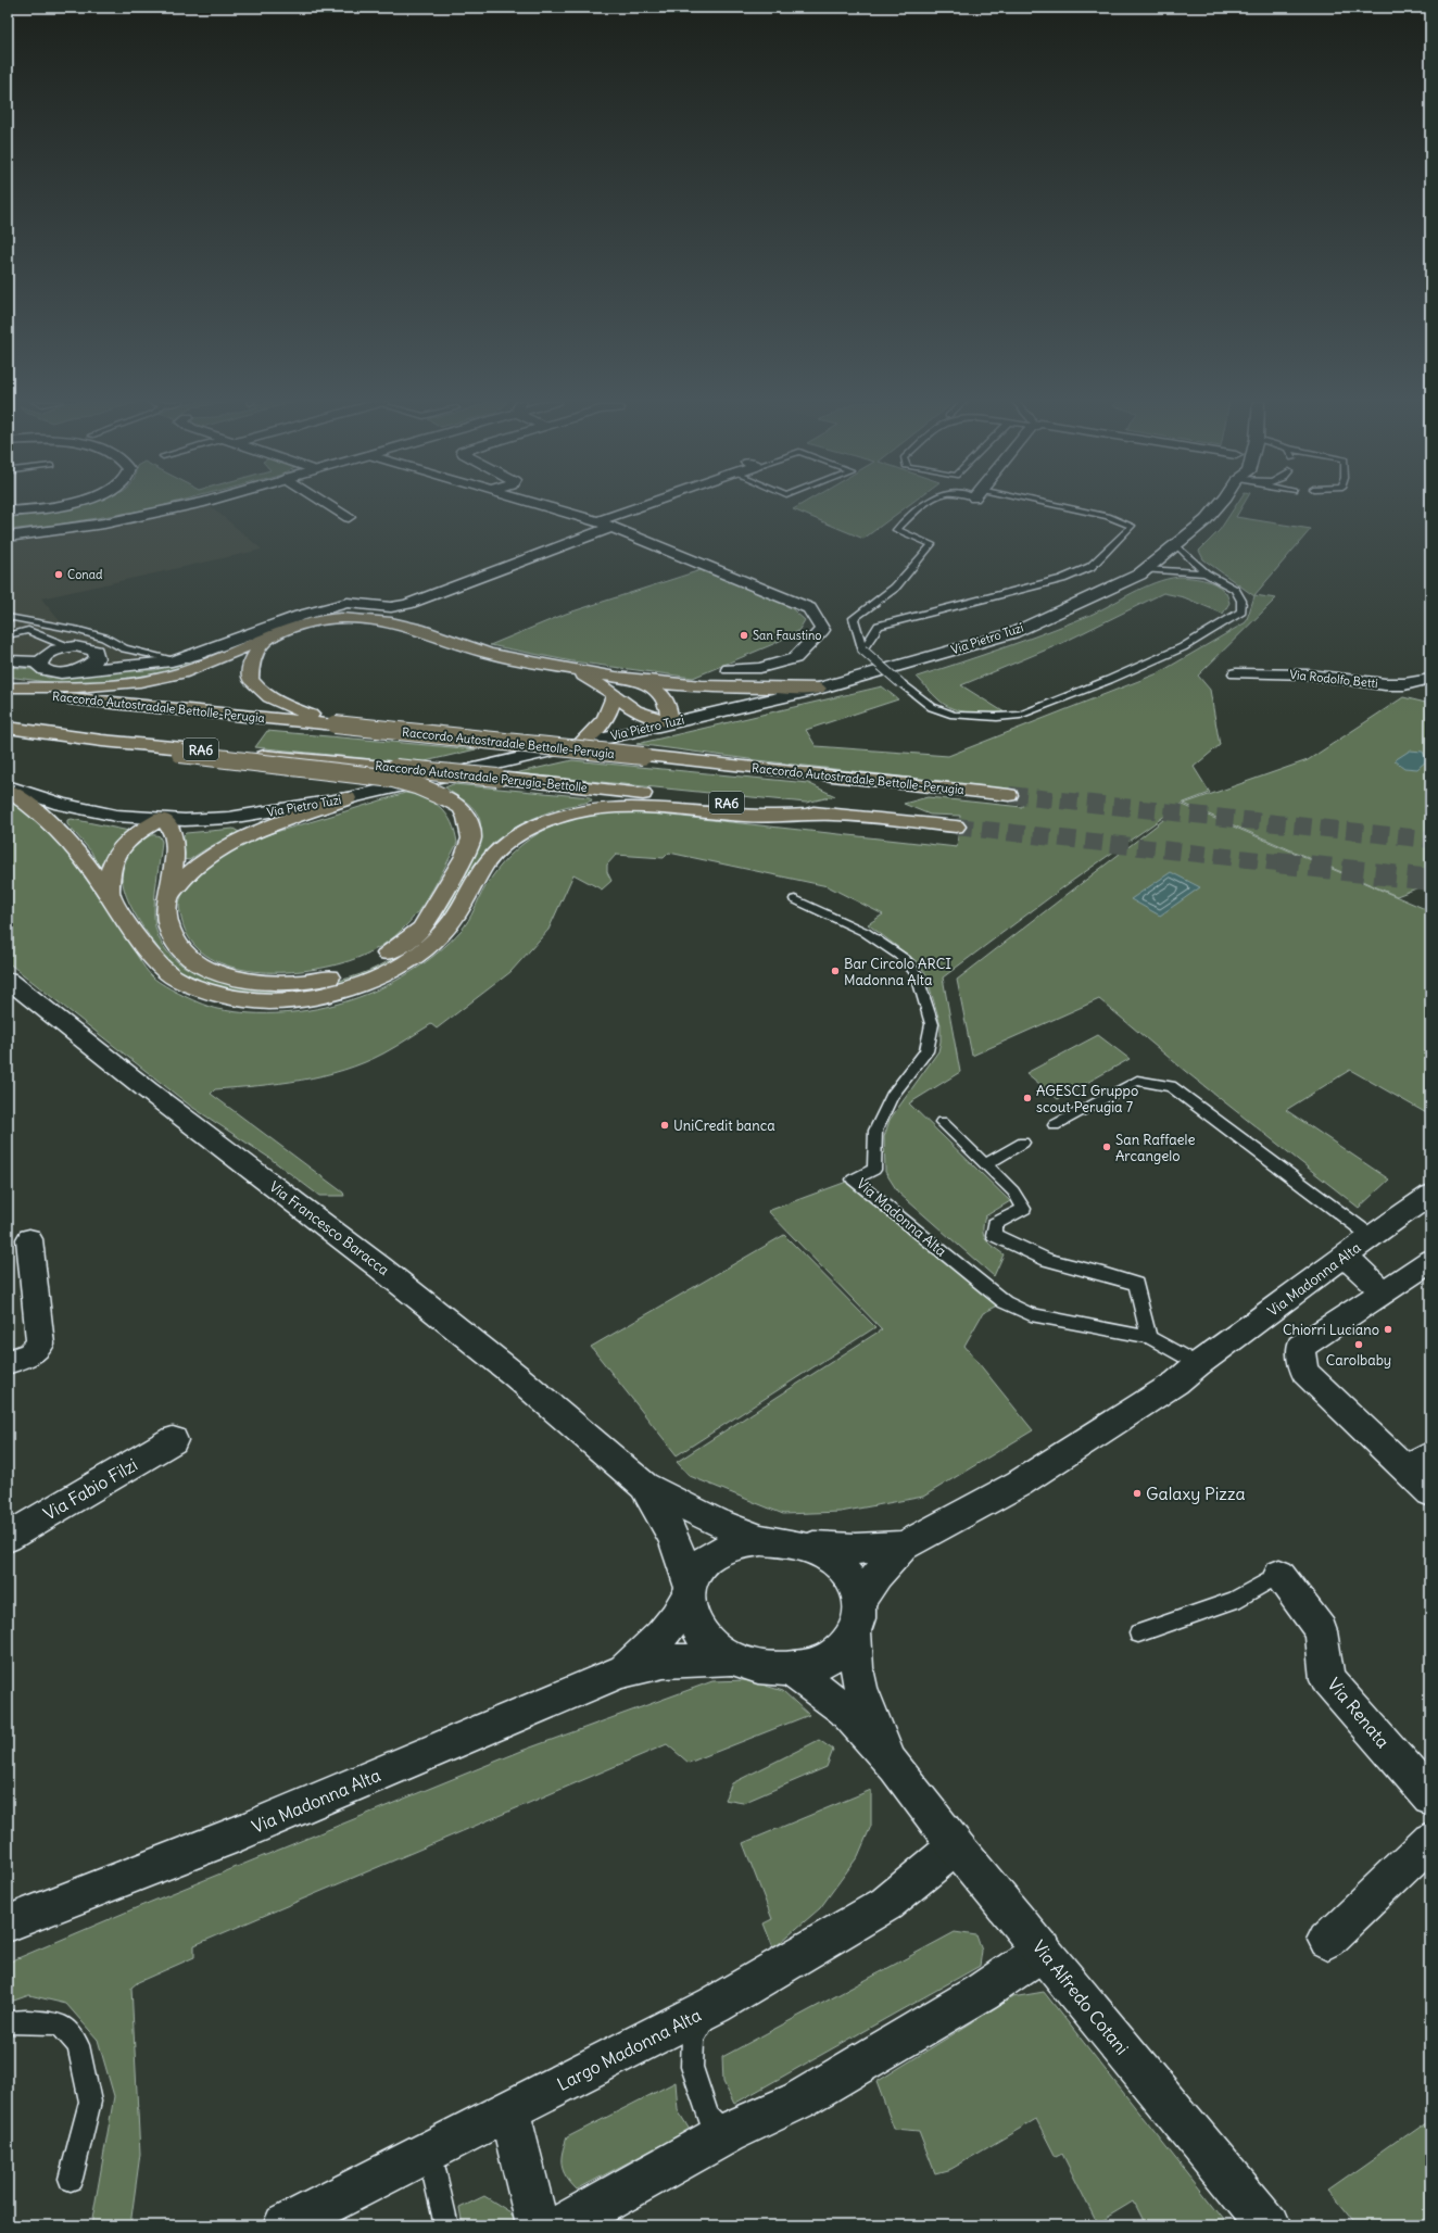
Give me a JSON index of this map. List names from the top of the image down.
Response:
{
  "streets": {
    "highway": ["Raccordo Autostradale Bettolle-Perugia", "RA6", "Raccordo Autostradale Perugia-Bettolle"],
    "street": [
      "Via Pietro Tuzi",
      "Via Rodolfo Betti",
      "Via Madonna Alta",
      "Via Francesco Baracca",
      "Via Fabio Filzi",
      "Via Renata",
      "Via Alfredo Cotani",
      "Largo Madonna Alta"
    ]
  },
  "crossings": [
    ["Via Madonna Alta", "Via Francesco Baracca"],
    ["Via Madonna Alta", "Via Alfredo Cotani"],
    ["Via Francesco Baracca", "Via Alfredo Cotani"],
    ["Via Alfredo Cotani", "Largo Madonna Alta"]
  ],
  "places": [
    "Conad",
    "San Faustino",
    "Bar Circolo ARCI Madonna Alta",
    "AGESCI Gruppo scout Perugia 7",
    "UniCredit banca",
    "San Raffaele Arcangelo",
    "Chiorri Luciano",
    "Carolbaby",
    "Galaxy Pizza"
  ]
}
